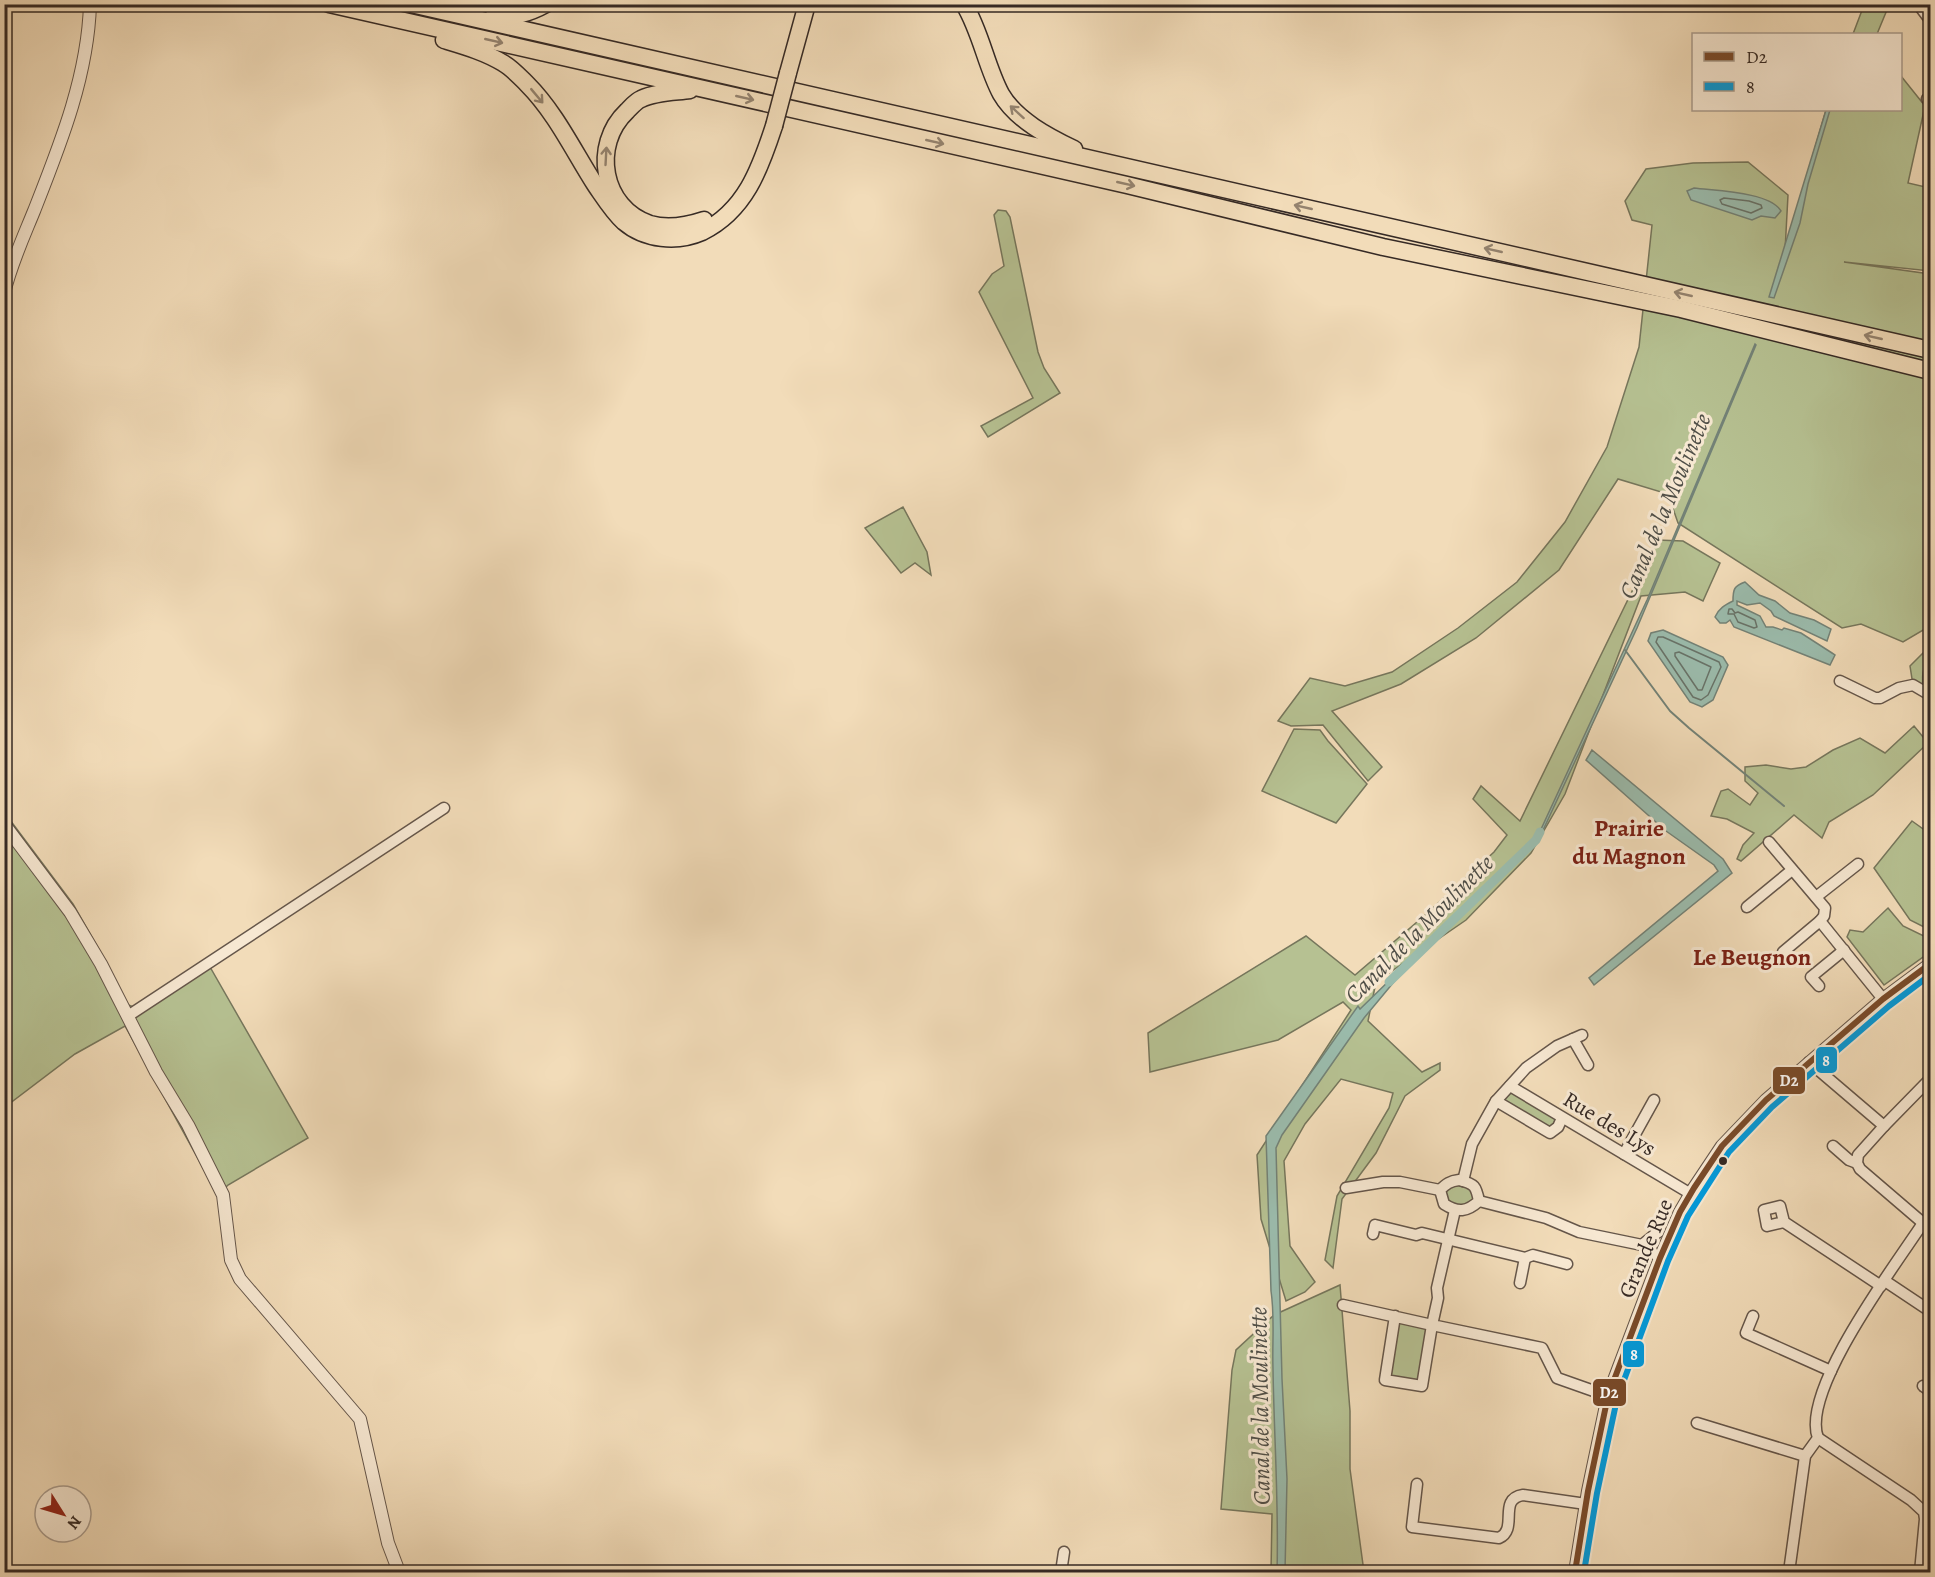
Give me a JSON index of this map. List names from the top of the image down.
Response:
{
  "streets": {
    "street": ["Rue des Lys", "Grande Rue"]
  },
  "crossings": [
    ["Rue des Lys", "Grande Rue"]
  ],
  "districts": ["Prairie du Magnon", "Le Beugnon"],
  "water": ["Canal de la Moulinette"],
  "lines": ["transit line D2", "transit line 8"],
  "legend": ["D2", "8"],
  "north": "bottom right"
}
